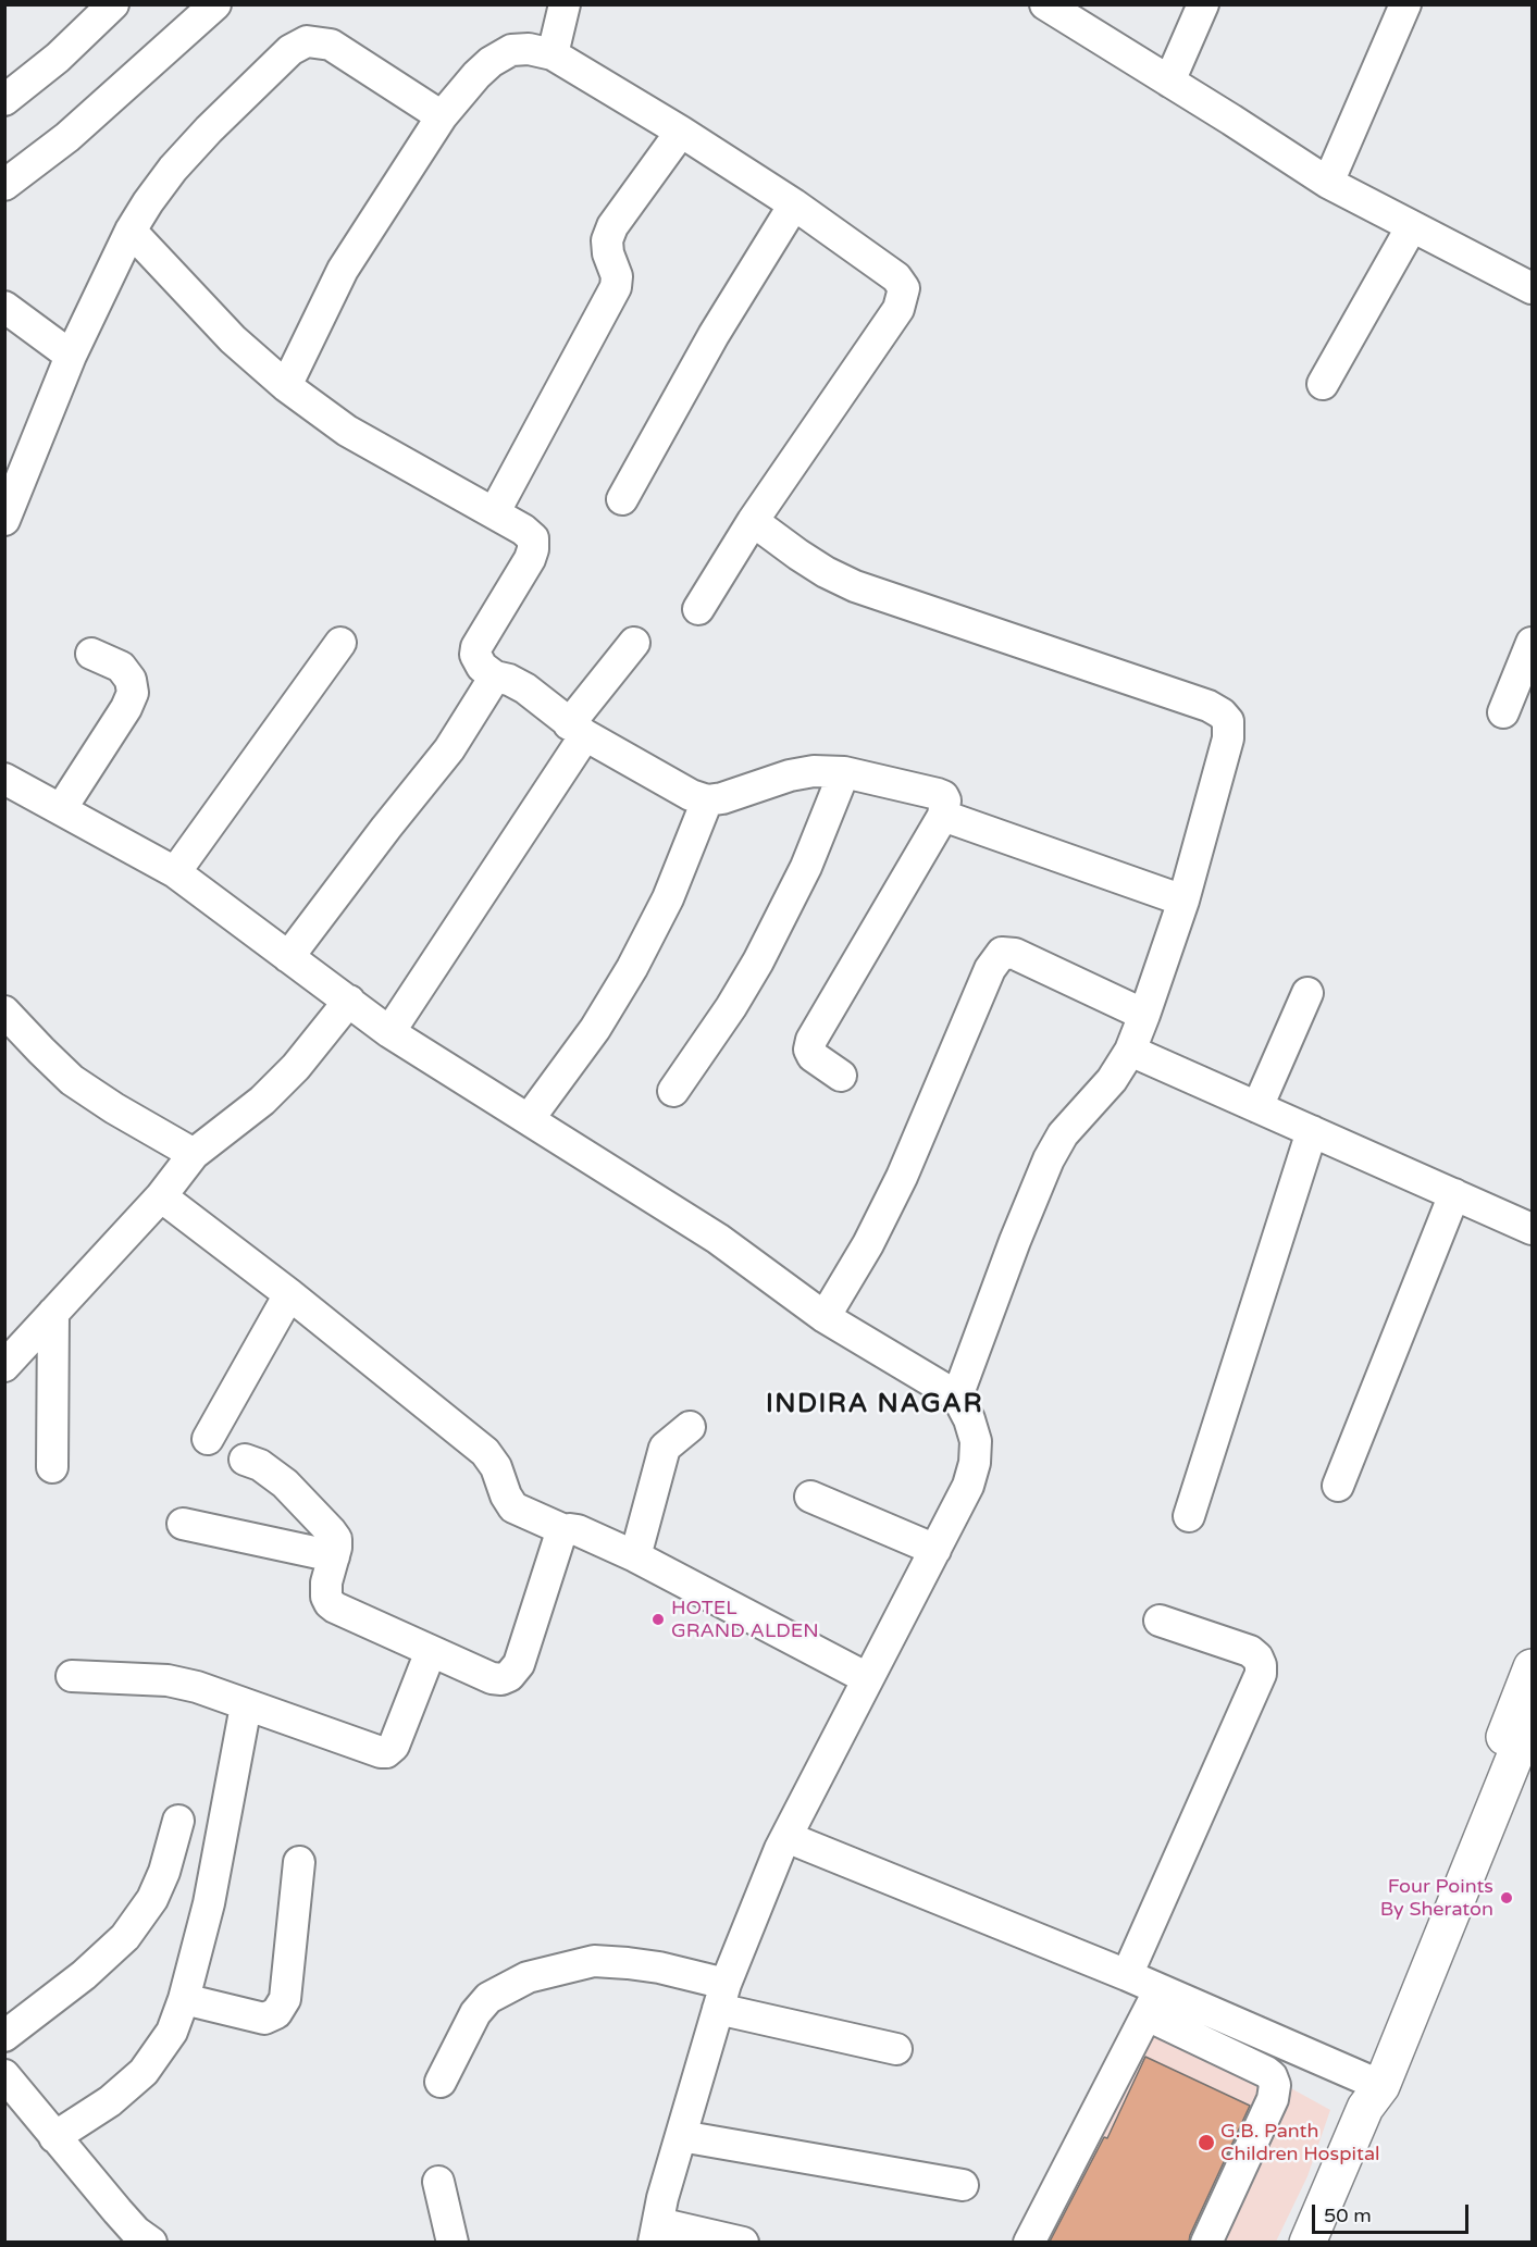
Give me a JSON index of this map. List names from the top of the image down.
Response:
{
  "districts": ["INDIRA NAGAR"],
  "places": ["HOTEL GRAND ALDEN", "Four Points By Sheraton", "G.B. Panth Children Hospital"],
  "scale_bar": "50 m"
}
